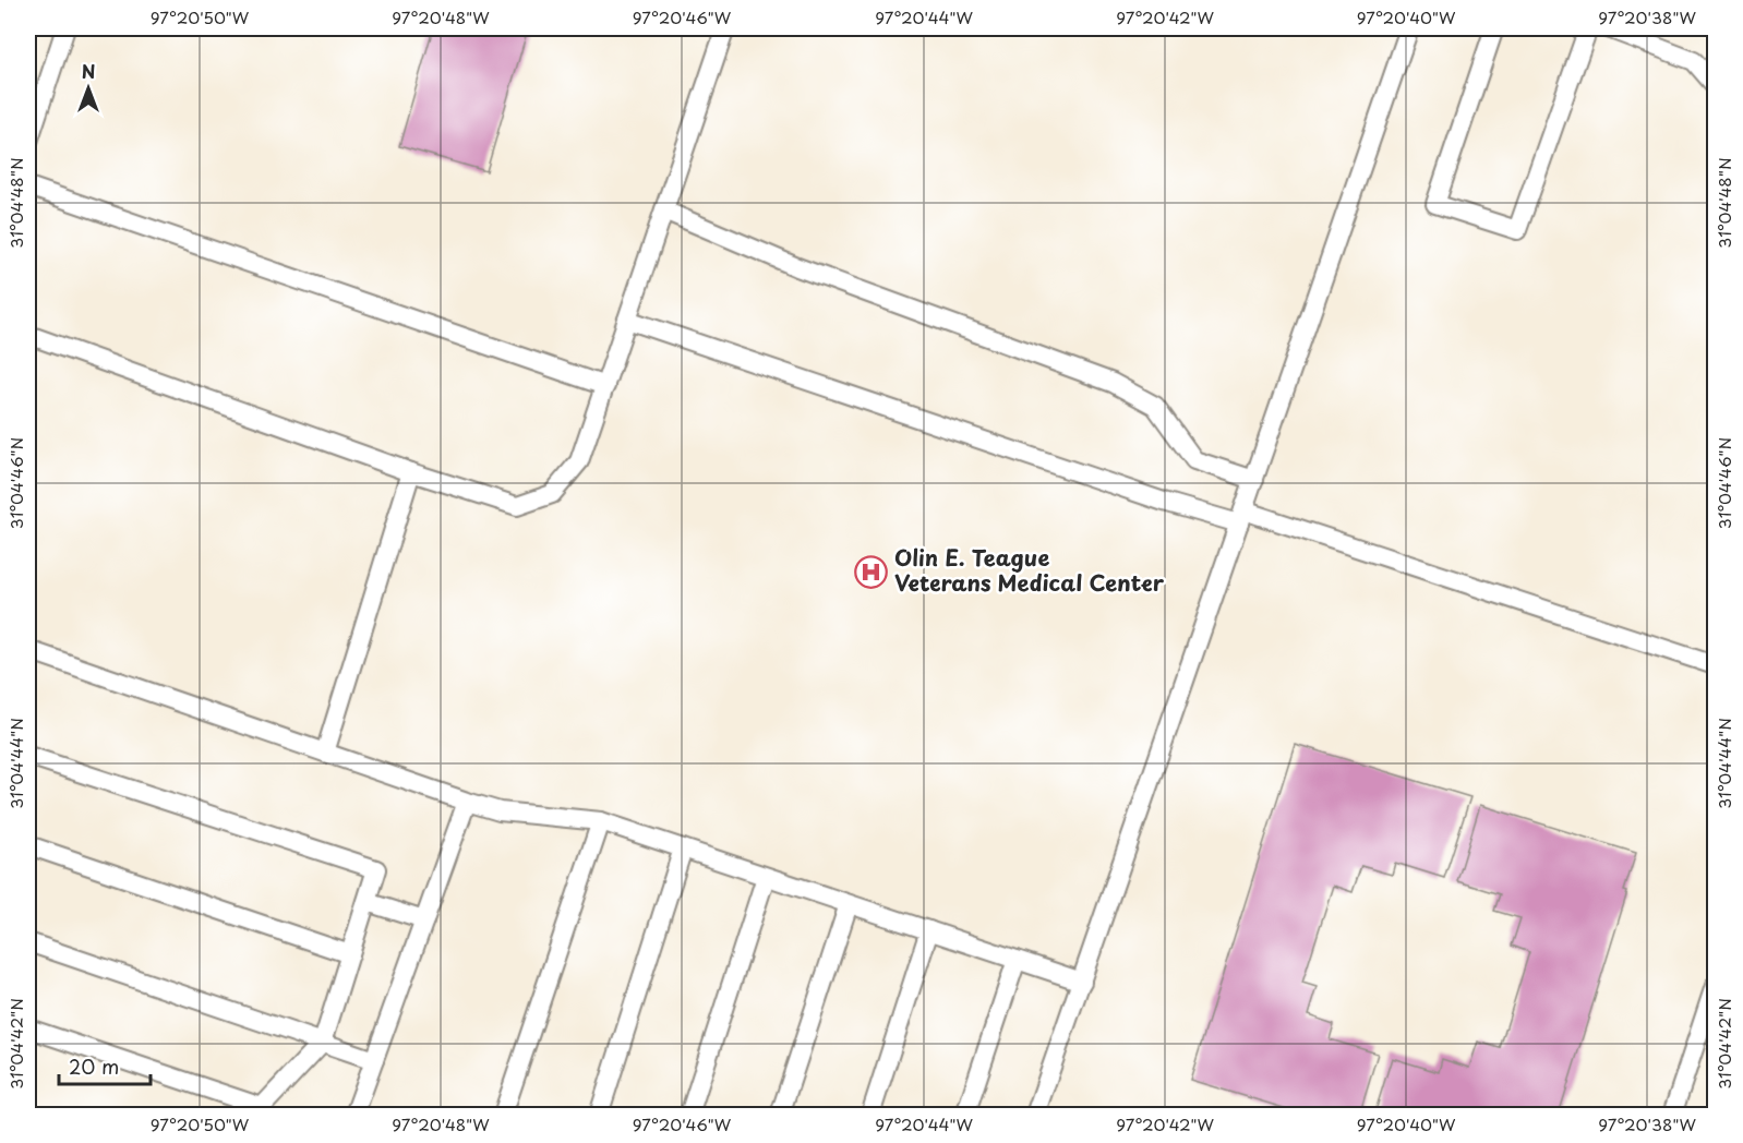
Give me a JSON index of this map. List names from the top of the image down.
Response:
{
  "places": {
    "hospital": ["Olin E. Teague Veterans Medical Center"]
  },
  "scale_bar": "20 m",
  "north": "top",
  "coordinates": [
    "97°20'50\"W",
    "97°20'48\"W",
    "97°20'46\"W",
    "97°20'44\"W",
    "97°20'42\"W",
    "97°20'40\"W",
    "97°20'38\"W",
    "31°04'48\"N",
    "31°04'46\"N",
    "31°04'44\"N",
    "31°04'42\"N"
  ]
}
